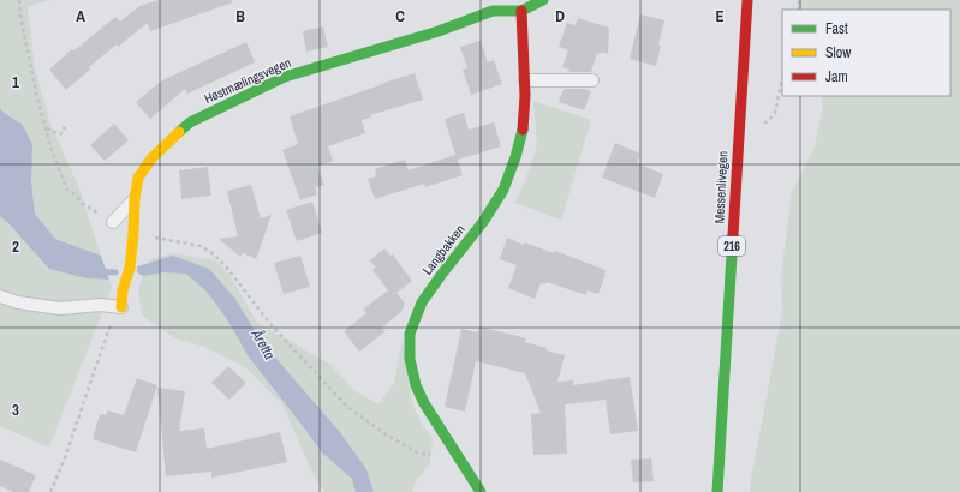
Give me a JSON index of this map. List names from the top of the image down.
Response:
{
  "streets": {
    "street": [
      "Høstmælingsvegen",
      "Messenlivegen",
      "216",
      "Langbakken"
    ]
  },
  "crossings": [
    ["Høstmælingsvegen", "Langbakken"]
  ],
  "water": ["Åretta"],
  "legend": ["Fast", "Slow", "Jam"],
  "grid": {
    "columns": [
      "A",
      "B",
      "C",
      "D",
      "E"
    ],
    "rows": ["1", "2", "3"]
  }
}
